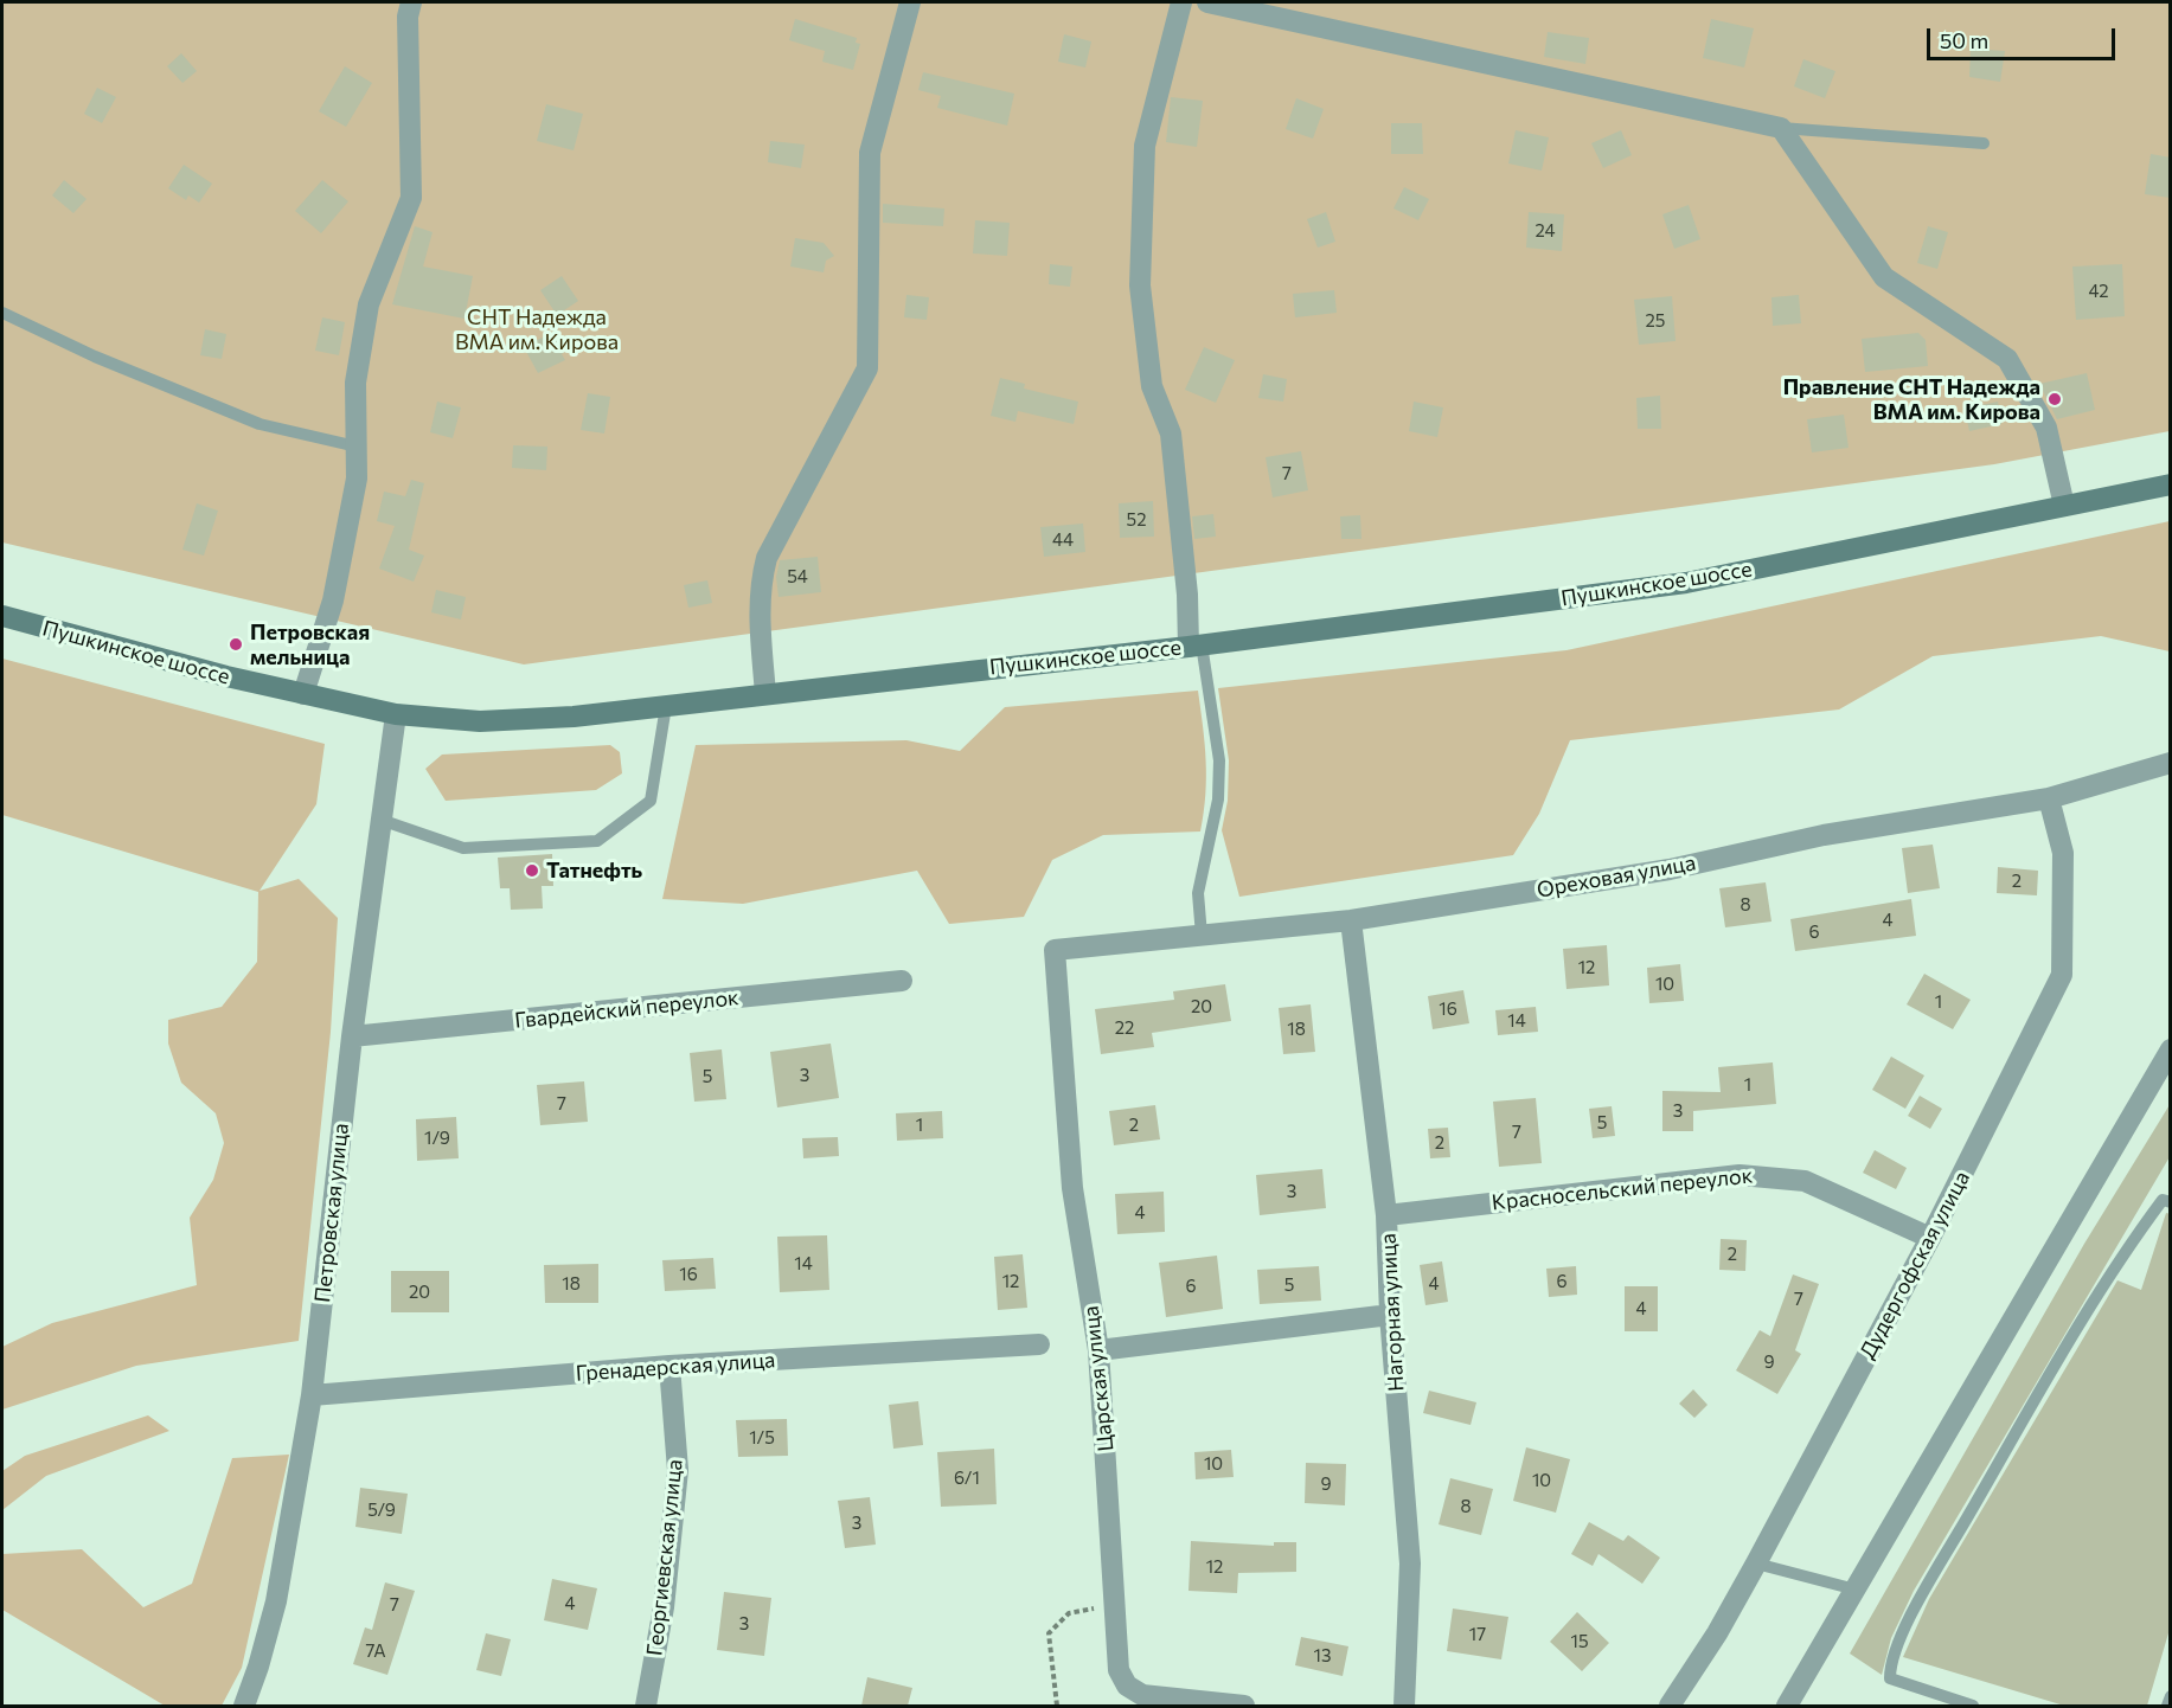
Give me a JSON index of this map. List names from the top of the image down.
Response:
{
  "streets": {
    "main road": ["Пушкинское шоссе"],
    "street": [
      "Ореховая улица",
      "Гвардейский переулок",
      "Красносельский переулок",
      "Петровская улица",
      "Дудергофская улица",
      "Нагорная улица",
      "Гренадерская улица",
      "Царская улица",
      "Георгиевская улица"
    ]
  },
  "crossings": [
    ["Пушкинское шоссе", "Петровская улица"],
    ["Ореховая улица", "Дудергофская улица"],
    ["Ореховая улица", "Нагорная улица"],
    ["Ореховая улица", "Царская улица"],
    ["Гвардейский переулок", "Петровская улица"],
    ["Красносельский переулок", "Дудергофская улица"],
    ["Красносельский переулок", "Нагорная улица"],
    ["Петровская улица", "Гренадерская улица"],
    ["Гренадерская улица", "Георгиевская улица"]
  ],
  "parks": ["СНТ Надежда ВМА им. Кирова"],
  "places": ["Правление СНТ Надежда ВМА им. Кирова", "Петровская мельница", "Татнефть"],
  "house_numbers": [
    "24",
    "42",
    "25",
    "7",
    "52",
    "44",
    "54",
    "2",
    "8",
    "4",
    "6",
    "12",
    "10",
    "1",
    "20",
    "16",
    "14",
    "22",
    "18",
    "3",
    "5",
    "1",
    "7",
    "3",
    "5",
    "1",
    "2",
    "7",
    "1/9",
    "2",
    "3",
    "4",
    "2",
    "14",
    "16",
    "12",
    "6",
    "18",
    "4",
    "5",
    "6",
    "20",
    "7",
    "4",
    "9",
    "1/5",
    "10",
    "6/1",
    "10",
    "9",
    "8",
    "5/9",
    "3",
    "12",
    "4",
    "7",
    "3",
    "17",
    "15",
    "7А",
    "13"
  ],
  "scale_bar": "50 m"
}
